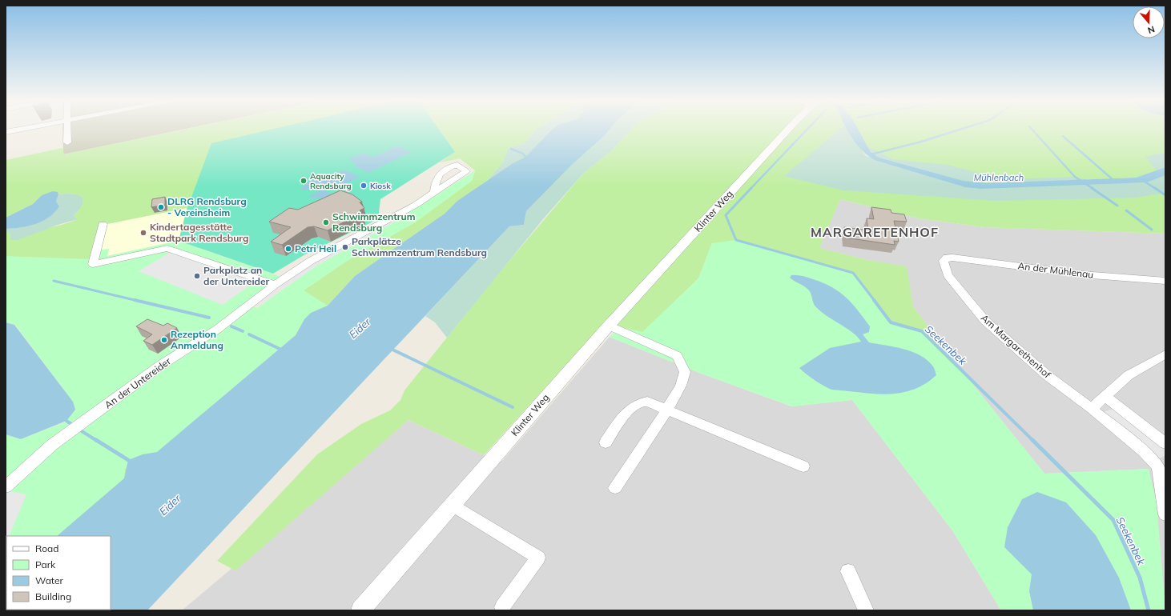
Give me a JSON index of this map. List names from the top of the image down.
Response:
{
  "streets": {
    "street": [
      "Klinter Weg",
      "An der Mühlenau",
      "Am Margarethenhof",
      "An der Untereider"
    ]
  },
  "crossings": [
    ["An der Mühlenau", "Am Margarethenhof"]
  ],
  "districts": ["MARGARETENHOF"],
  "water": ["Mühlenbach", "Eider", "Seekenbek"],
  "places": [
    "Aquacity Rendsburg",
    "Kiosk",
    "DLRG Rendsburg - Vereinsheim",
    "Schwimmzentrum Rendsburg",
    "Kindertagesstätte Stadtpark Rendsburg",
    "Parkplätze Schwimmzentrum Rendsburg",
    "Petri Heil",
    "Parkplatz an der Untereider",
    "Rezeption Anmeldung"
  ],
  "legend": [
    "Road",
    "Park",
    "Water",
    "Building"
  ],
  "north": "bottom"
}
